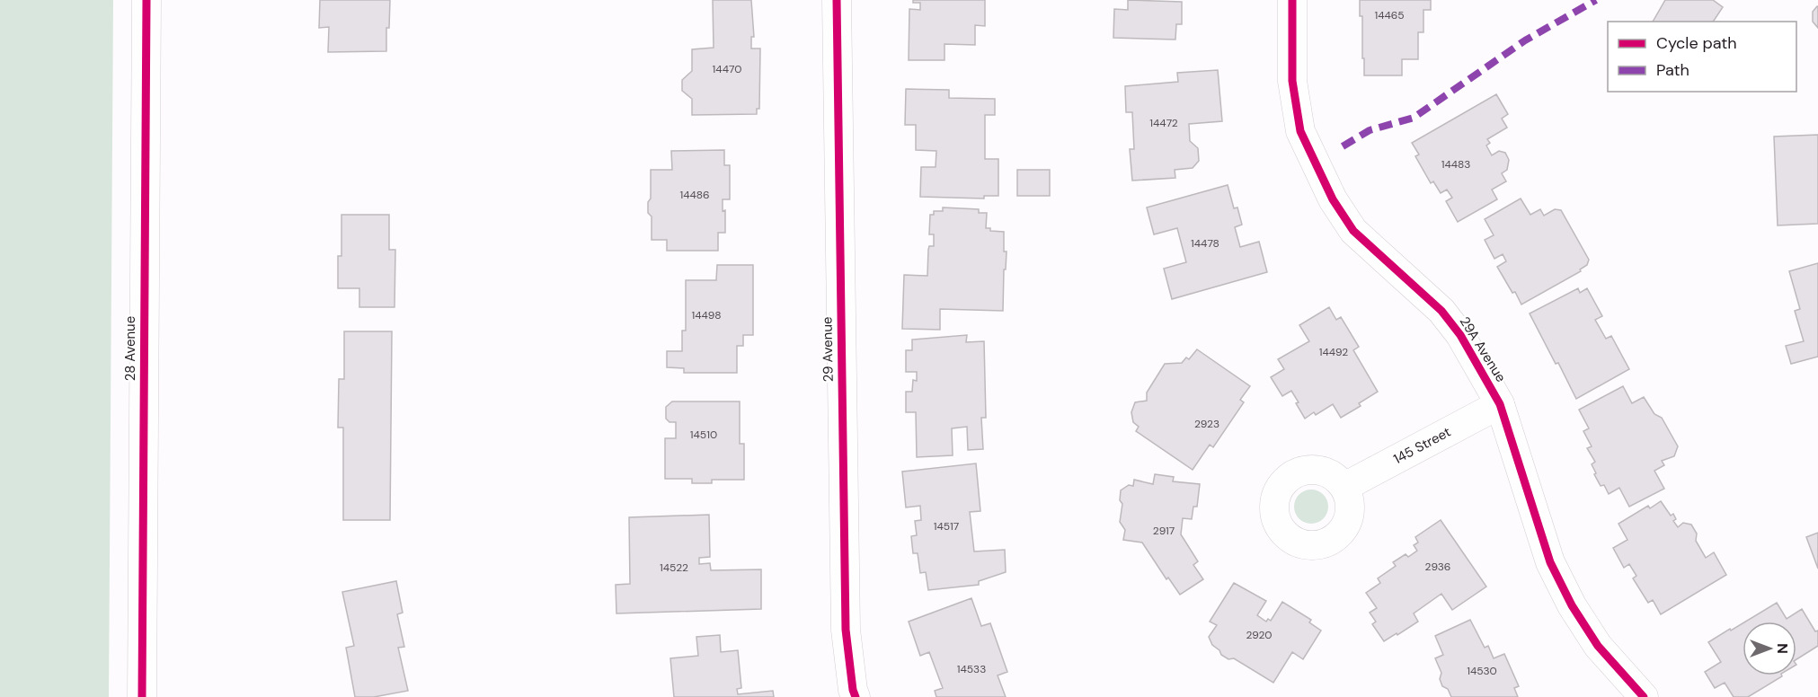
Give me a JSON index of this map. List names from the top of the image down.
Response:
{
  "streets": {
    "street": [
      "28 Avenue",
      "29 Avenue",
      "29A Avenue",
      "145 Street"
    ]
  },
  "crossings": [
    ["29A Avenue", "145 Street"]
  ],
  "house_numbers": [
    "14465",
    "14470",
    "14472",
    "14483",
    "14486",
    "14478",
    "14498",
    "14492",
    "2923",
    "14510",
    "14517",
    "2917",
    "2936",
    "14522",
    "2920",
    "14533",
    "14530"
  ],
  "legend": ["Cycle path", "Path"],
  "north": "right"
}
